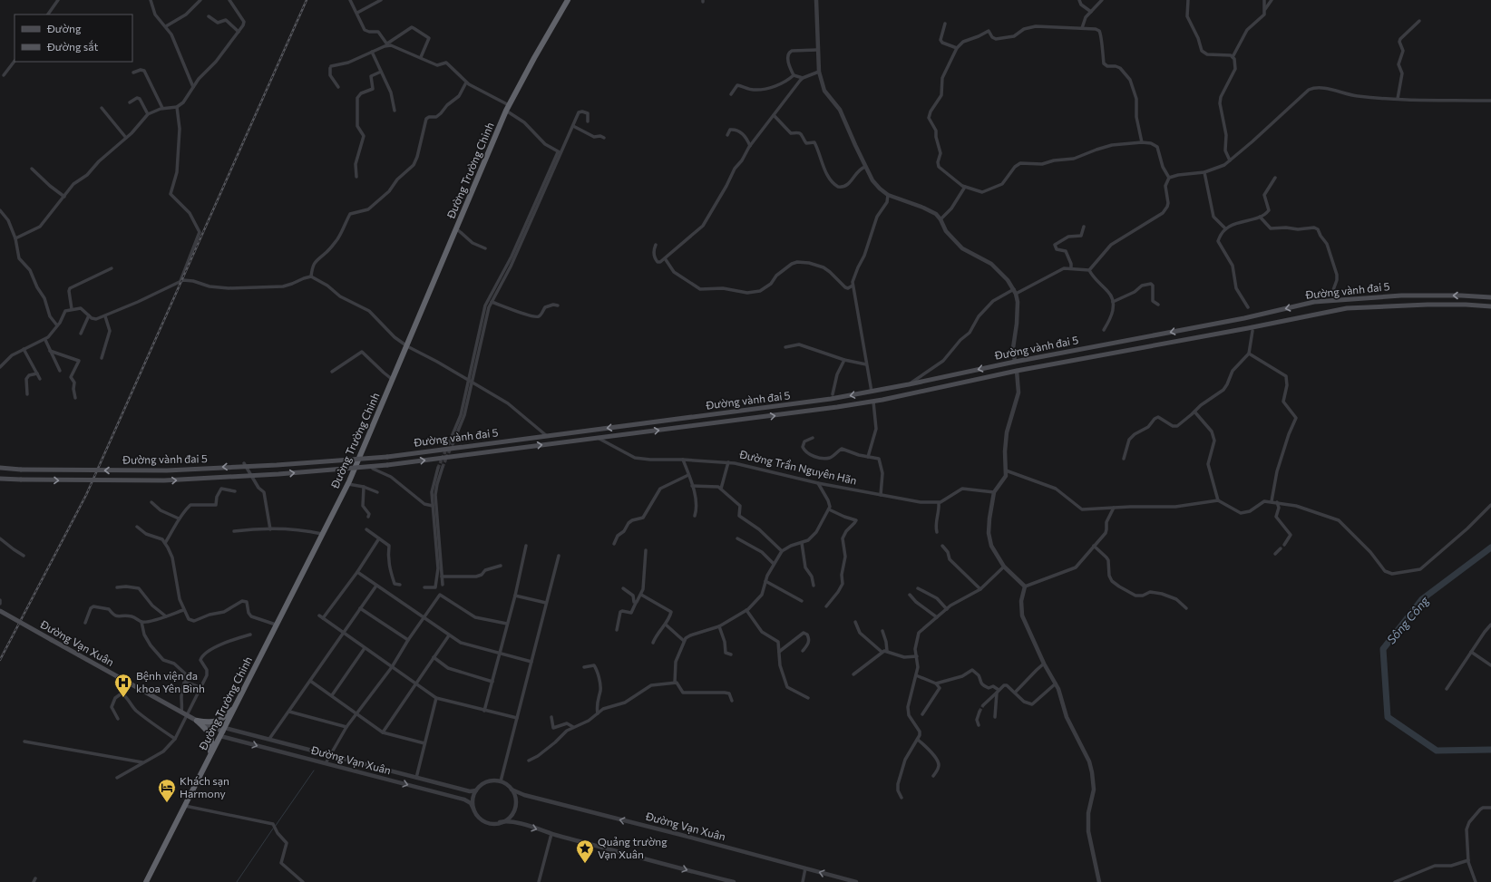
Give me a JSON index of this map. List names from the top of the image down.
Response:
{
  "streets": {
    "highway": ["Đường Trường Chinh"],
    "main road": ["Đường vành đai 5", "Đường Vạn Xuân"],
    "street": ["Đường Trần Nguyên Hãn"]
  },
  "crossings": [
    ["Đường Trường Chinh", "Đường Vạn Xuân"],
    ["Đường vành đai 5", "Đường Trần Nguyên Hãn"]
  ],
  "water": ["Sông Công"],
  "places": {
    "hospital": ["Bệnh viện đa khoa Yên Bình"],
    "hotel": ["Khách sạn Harmony"],
    "place": ["Quảng trường Vạn Xuân"]
  },
  "legend": ["Đường", "Đường sắt"]
}
